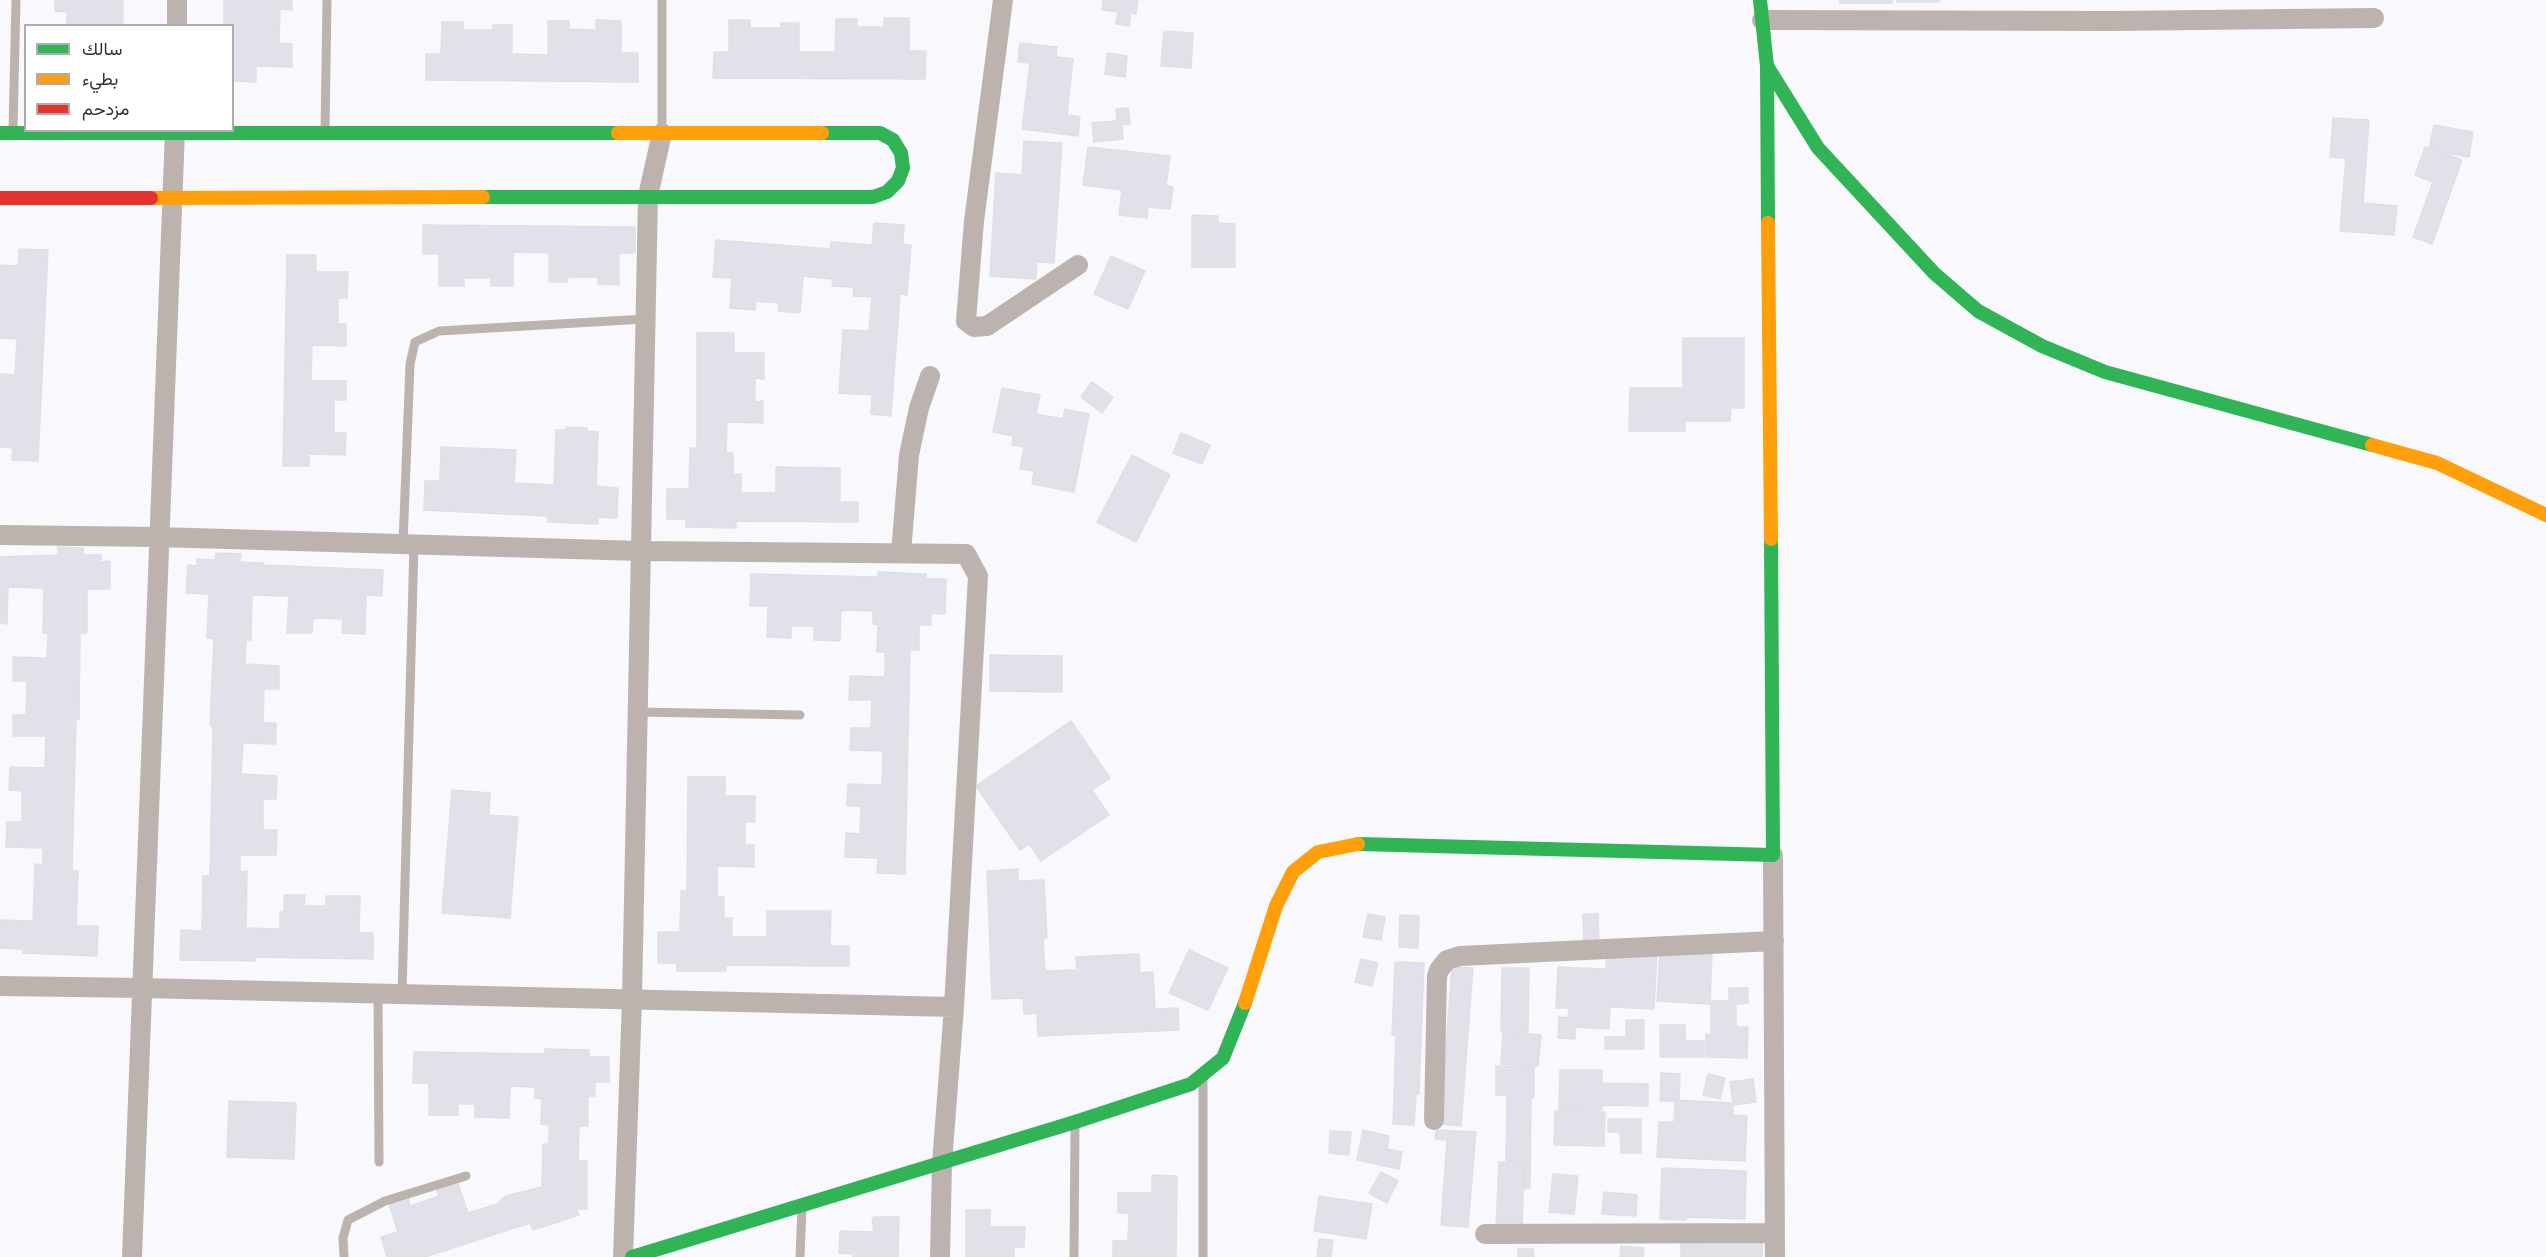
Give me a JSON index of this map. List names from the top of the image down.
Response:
{
  "legend": ["سالك", "بطيء", "مزدحم"]
}
